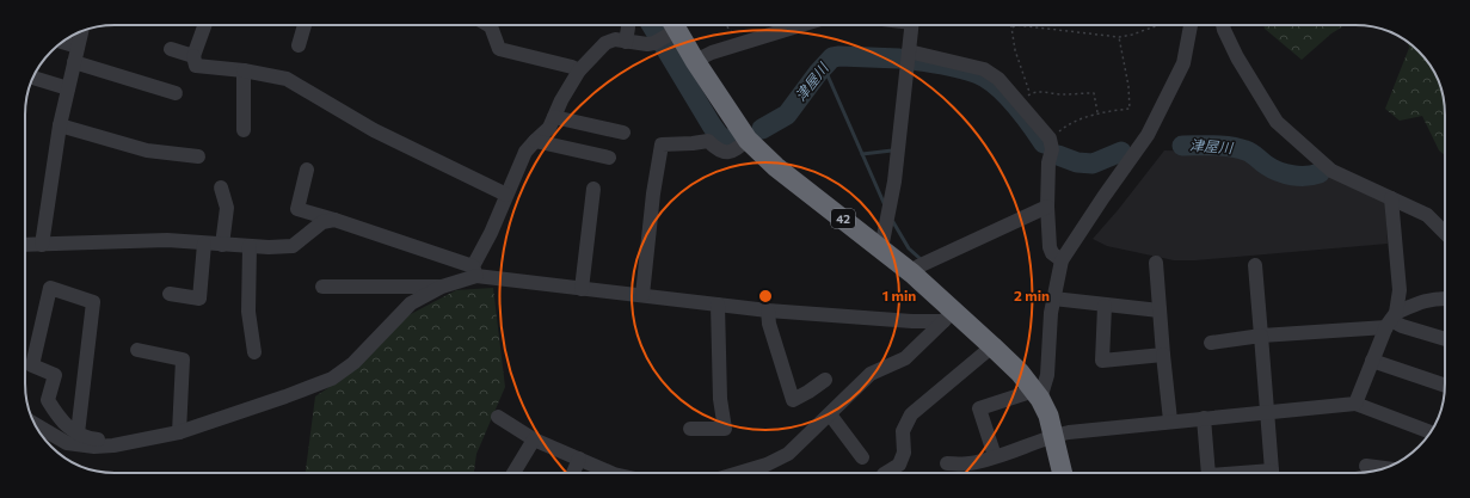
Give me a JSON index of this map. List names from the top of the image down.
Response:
{
  "streets": {
    "highway": ["42"]
  },
  "water": ["津屋川"],
  "rings": ["1 min", "2 min"]
}
